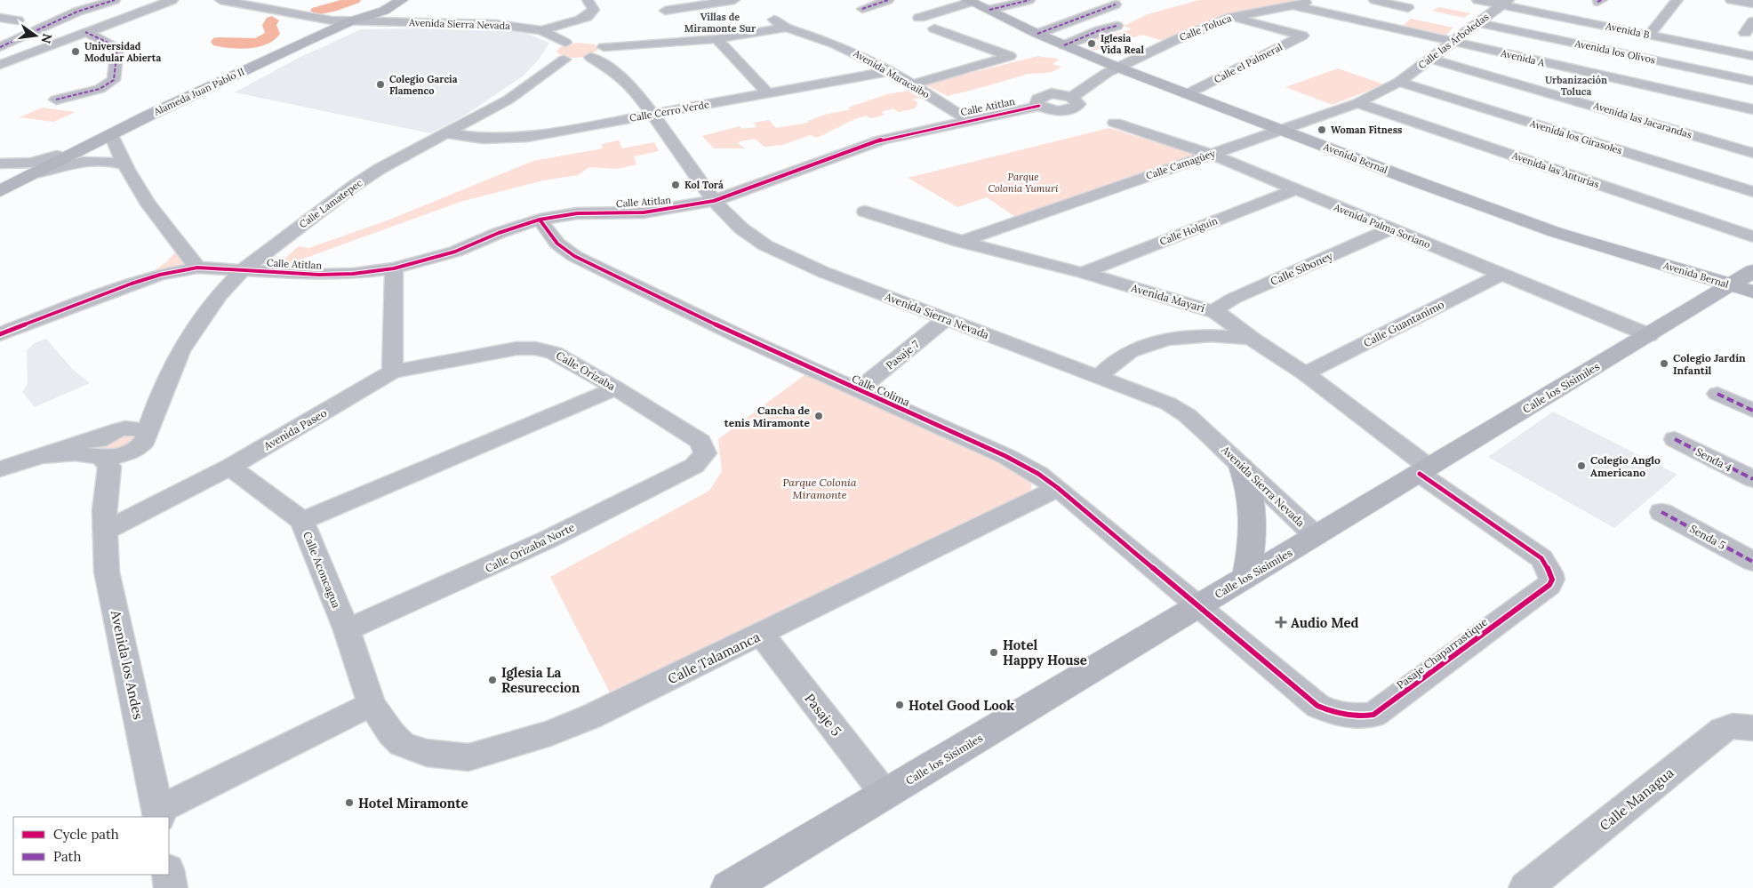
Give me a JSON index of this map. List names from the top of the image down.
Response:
{
  "streets": {
    "main road": ["Alameda Juan Pablo II", "Avenida Bernal", "Calle los Sisimiles"],
    "street": [
      "Avenida Sierra Nevada",
      "Calle Toluca",
      "Avenida B",
      "Calle las Arboledas",
      "Avenida los Olivos",
      "Avenida A",
      "Calle el Palmeral",
      "Avenida Maracaibo",
      "Calle Atitlan",
      "Calle Cerro Verde",
      "Avenida las Jacarandas",
      "Avenida los Girasoles",
      "Calle Camagüey",
      "Avenida las Anturias",
      "Calle Lamatepec",
      "Avenida Palma Soriano",
      "Calle Holguín",
      "Calle Siboney",
      "Avenida Mayarí",
      "Calle Guantanimo",
      "Pasaje 7",
      "Calle Orizaba",
      "Calle Colima",
      "Avenida Paseo",
      "Senda 4",
      "Senda 5",
      "Calle Orizaba Norte",
      "Calle Aconcagua",
      "Pasaje Chaparrastique",
      "Calle Talamanca",
      "Avenida los Andes",
      "Pasaje 5",
      "Calle Managua"
    ]
  },
  "crossings": [
    ["Avenida Sierra Nevada", "Avenida Maracaibo"],
    ["Avenida Sierra Nevada", "Alameda Juan Pablo II"],
    ["Avenida Sierra Nevada", "Calle Atitlan"],
    ["Avenida Sierra Nevada", "Calle Cerro Verde"],
    ["Avenida Sierra Nevada", "Calle Lamatepec"],
    ["Avenida Sierra Nevada", "Pasaje 7"],
    ["Avenida Sierra Nevada", "Calle los Sisimiles"],
    ["Calle Toluca", "Avenida A"],
    ["Calle Toluca", "Calle el Palmeral"],
    ["Calle Toluca", "Calle Atitlan"],
    ["Calle Toluca", "Avenida Bernal"],
    ["Avenida B", "Calle las Arboledas"],
    ["Calle las Arboledas", "Avenida los Olivos"],
    ["Calle las Arboledas", "Avenida A"],
    ["Calle las Arboledas", "Avenida las Jacarandas"],
    ["Calle las Arboledas", "Avenida los Girasoles"],
    ["Calle las Arboledas", "Calle Camagüey"],
    ["Calle el Palmeral", "Avenida Bernal"],
    ["Avenida Maracaibo", "Calle Atitlan"],
    ["Avenida Maracaibo", "Calle Cerro Verde"],
    ["Avenida Maracaibo", "Calle Lamatepec"],
    ["Calle Atitlan", "Calle Lamatepec"],
    ["Calle Atitlan", "Calle Colima"],
    ["Calle Cerro Verde", "Calle Lamatepec"],
    ["Avenida los Girasoles", "Calle Camagüey"],
    ["Avenida Bernal", "Calle Camagüey"],
    ["Avenida Bernal", "Calle los Sisimiles"],
    ["Calle Camagüey", "Avenida las Anturias"],
    ["Calle Camagüey", "Avenida Palma Soriano"],
    ["Calle Camagüey", "Avenida Mayarí"],
    ["Avenida Palma Soriano", "Calle Holguín"],
    ["Avenida Palma Soriano", "Calle Siboney"],
    ["Avenida Palma Soriano", "Calle Guantanimo"],
    ["Avenida Palma Soriano", "Calle los Sisimiles"],
    ["Calle Holguín", "Avenida Mayarí"],
    ["Calle Siboney", "Avenida Mayarí"],
    ["Avenida Mayarí", "Calle Guantanimo"],
    ["Avenida Mayarí", "Calle los Sisimiles"],
    ["Avenida Mayarí", "Pasaje Chaparrastique"],
    ["Pasaje 7", "Calle Colima"],
    ["Calle Orizaba", "Avenida Paseo"],
    ["Calle Orizaba", "Calle Orizaba Norte"],
    ["Calle los Sisimiles", "Calle Colima"],
    ["Calle los Sisimiles", "Pasaje Chaparrastique"],
    ["Calle los Sisimiles", "Pasaje 5"],
    ["Calle Colima", "Pasaje Chaparrastique"],
    ["Calle Colima", "Calle Talamanca"],
    ["Avenida Paseo", "Calle Aconcagua"],
    ["Avenida Paseo", "Avenida los Andes"],
    ["Calle Orizaba Norte", "Calle Aconcagua"],
    ["Calle Aconcagua", "Calle Talamanca"],
    ["Calle Talamanca", "Pasaje 5"]
  ],
  "districts": ["Villas de Miramonte Sur", "Urbanización Toluca"],
  "parks": ["Parque Colonia Yumuri", "Parque Colonia Miramonte"],
  "places": {
    "other": [
      "Iglesia Vida Real",
      "Universidad Modular Abierta",
      "Colegio Garcia Flamenco",
      "Woman Fitness",
      "Kol Torá",
      "Colegio Jardín Infantil",
      "Cancha de tenis Miramonte",
      "Colegio Anglo Americano",
      "Hotel Happy House",
      "Iglesia La Resureccion",
      "Hotel Good Look",
      "Hotel Miramonte"
    ],
    "health": ["Audio Med"]
  },
  "legend": ["Cycle path", "Path"],
  "north": "right"
}
